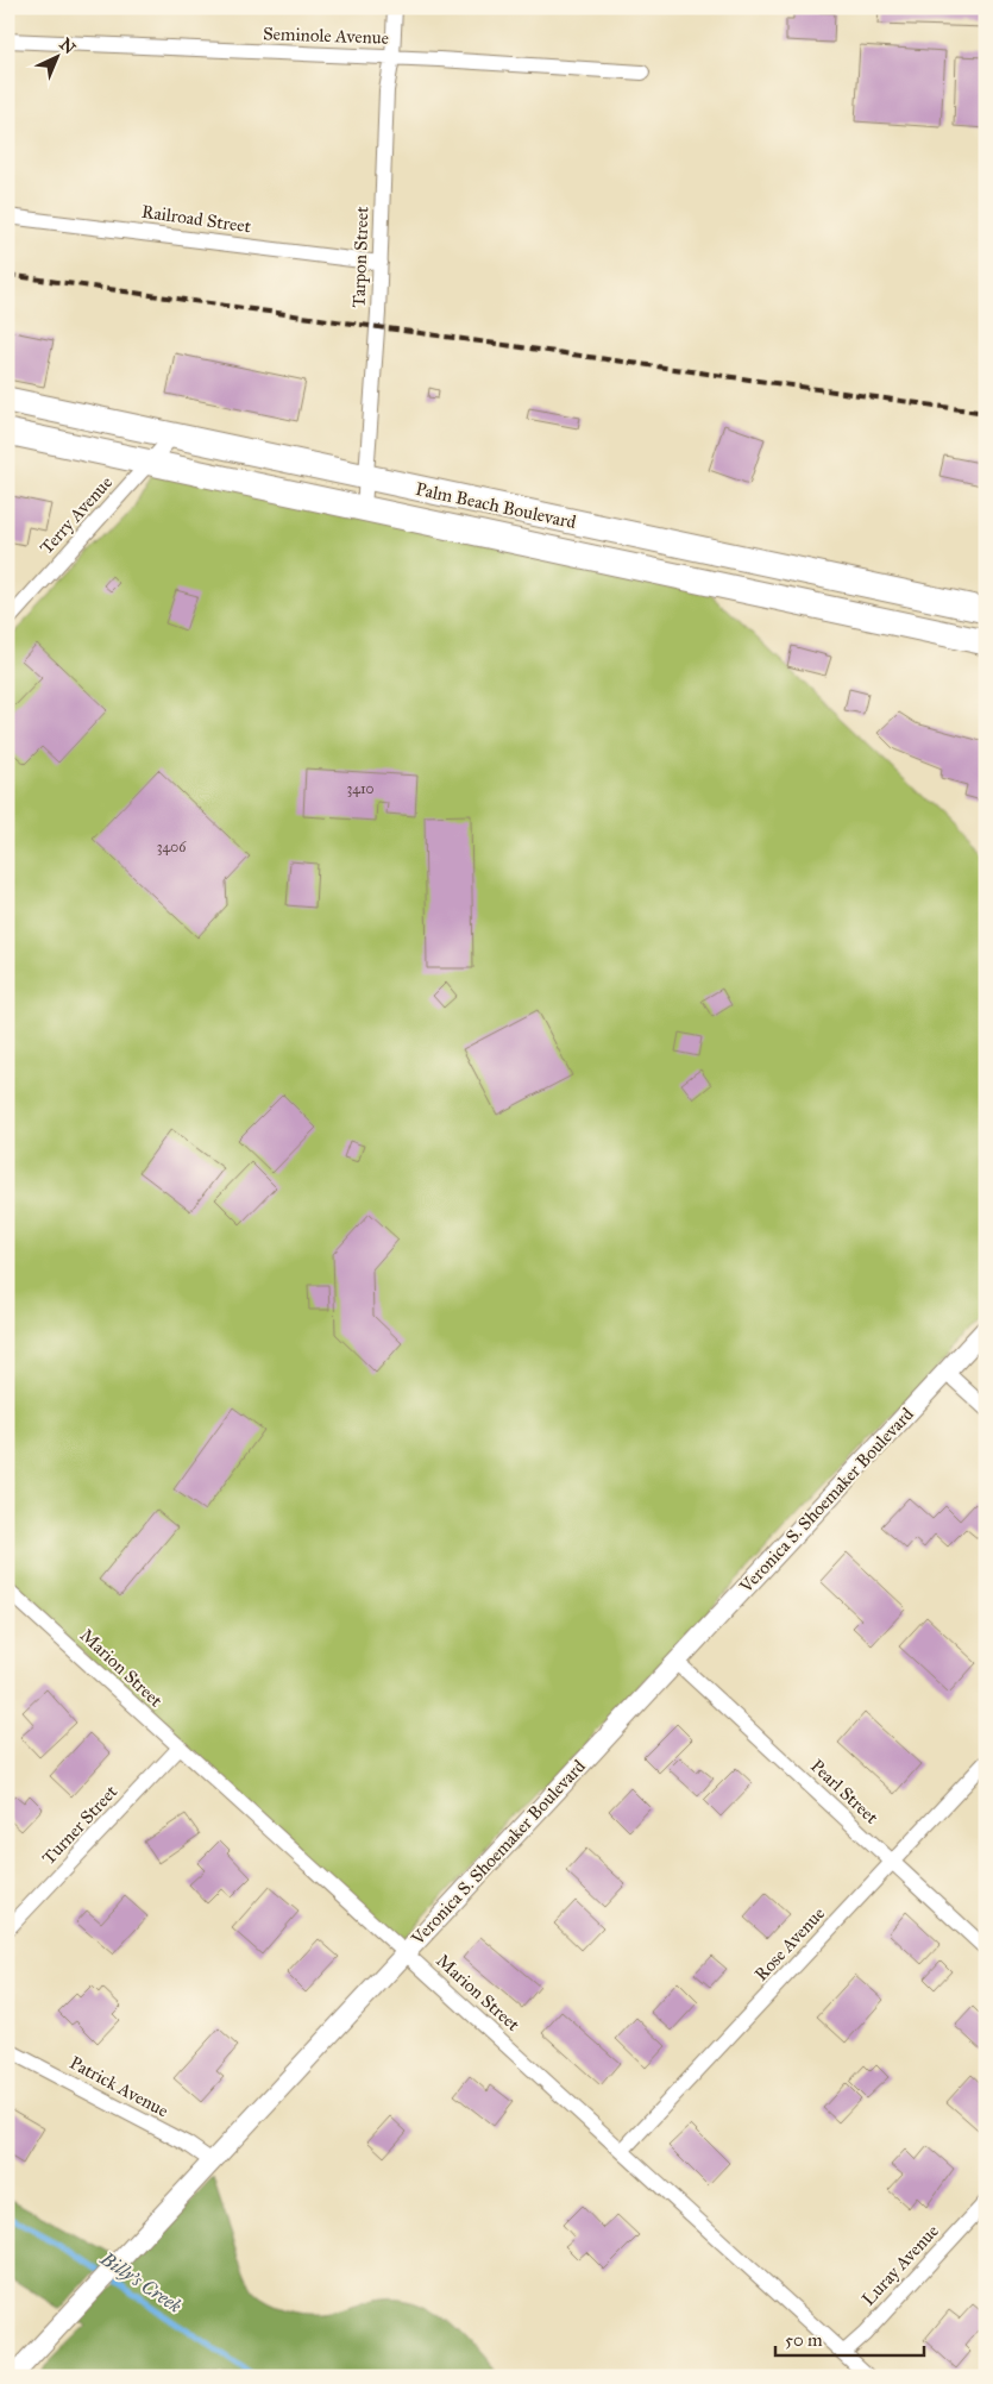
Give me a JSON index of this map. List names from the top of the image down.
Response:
{
  "streets": {
    "main road": ["Palm Beach Boulevard"],
    "street": [
      "Seminole Avenue",
      "Railroad Street",
      "Tarpon Street",
      "Terry Avenue",
      "Veronica S. Shoemaker Boulevard",
      "Marion Street",
      "Pearl Street",
      "Turner Street",
      "Rose Avenue",
      "Patrick Avenue",
      "Luray Avenue"
    ]
  },
  "crossings": [
    ["Seminole Avenue", "Tarpon Street"],
    ["Railroad Street", "Tarpon Street"],
    ["Tarpon Street", "Palm Beach Boulevard"],
    ["Palm Beach Boulevard", "Terry Avenue"],
    ["Veronica S. Shoemaker Boulevard", "Marion Street"],
    ["Veronica S. Shoemaker Boulevard", "Pearl Street"],
    ["Veronica S. Shoemaker Boulevard", "Patrick Avenue"],
    ["Marion Street", "Turner Street"],
    ["Marion Street", "Rose Avenue"],
    ["Marion Street", "Luray Avenue"],
    ["Pearl Street", "Rose Avenue"]
  ],
  "water": ["Billy's Creek"],
  "house_numbers": ["3410", "3406"],
  "scale_bar": "50 m",
  "north": "top right"
}
